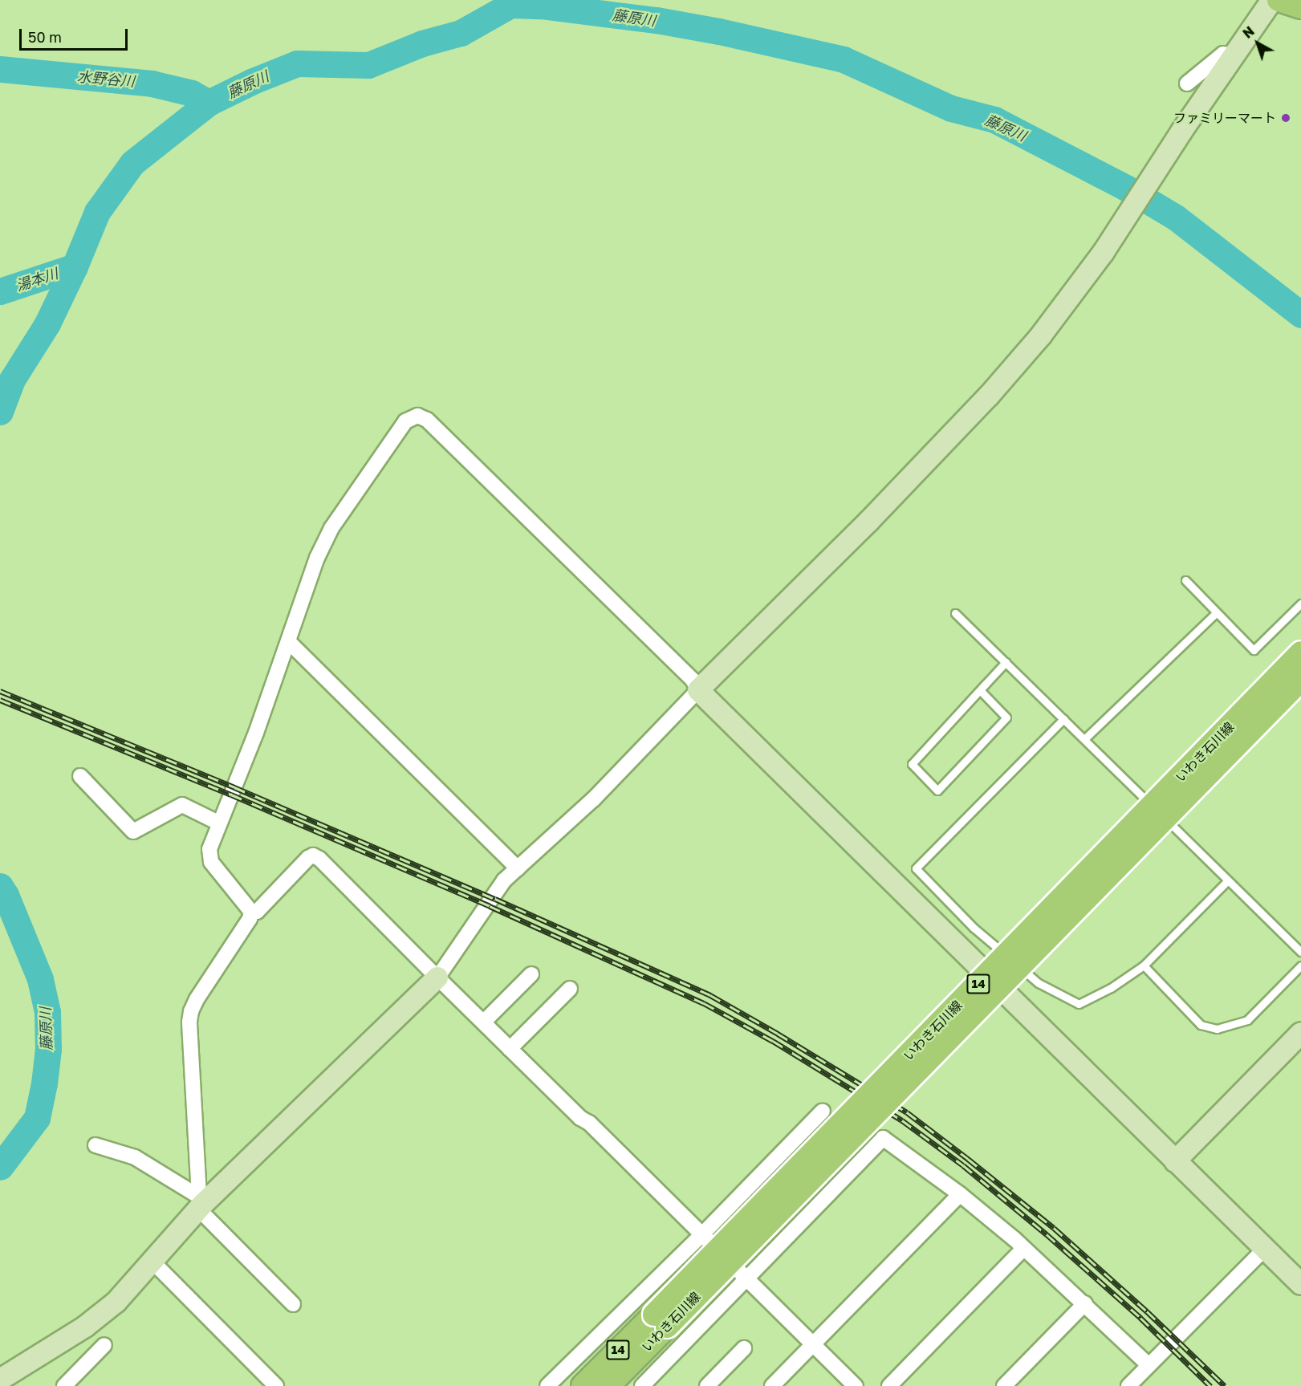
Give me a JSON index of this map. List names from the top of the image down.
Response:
{
  "streets": {
    "main road": ["いわき石川線", "14"]
  },
  "water": ["藤原川", "水野谷川", "湯本川"],
  "places": ["ファミリーマート"],
  "scale_bar": "50 m",
  "north": "top left"
}
